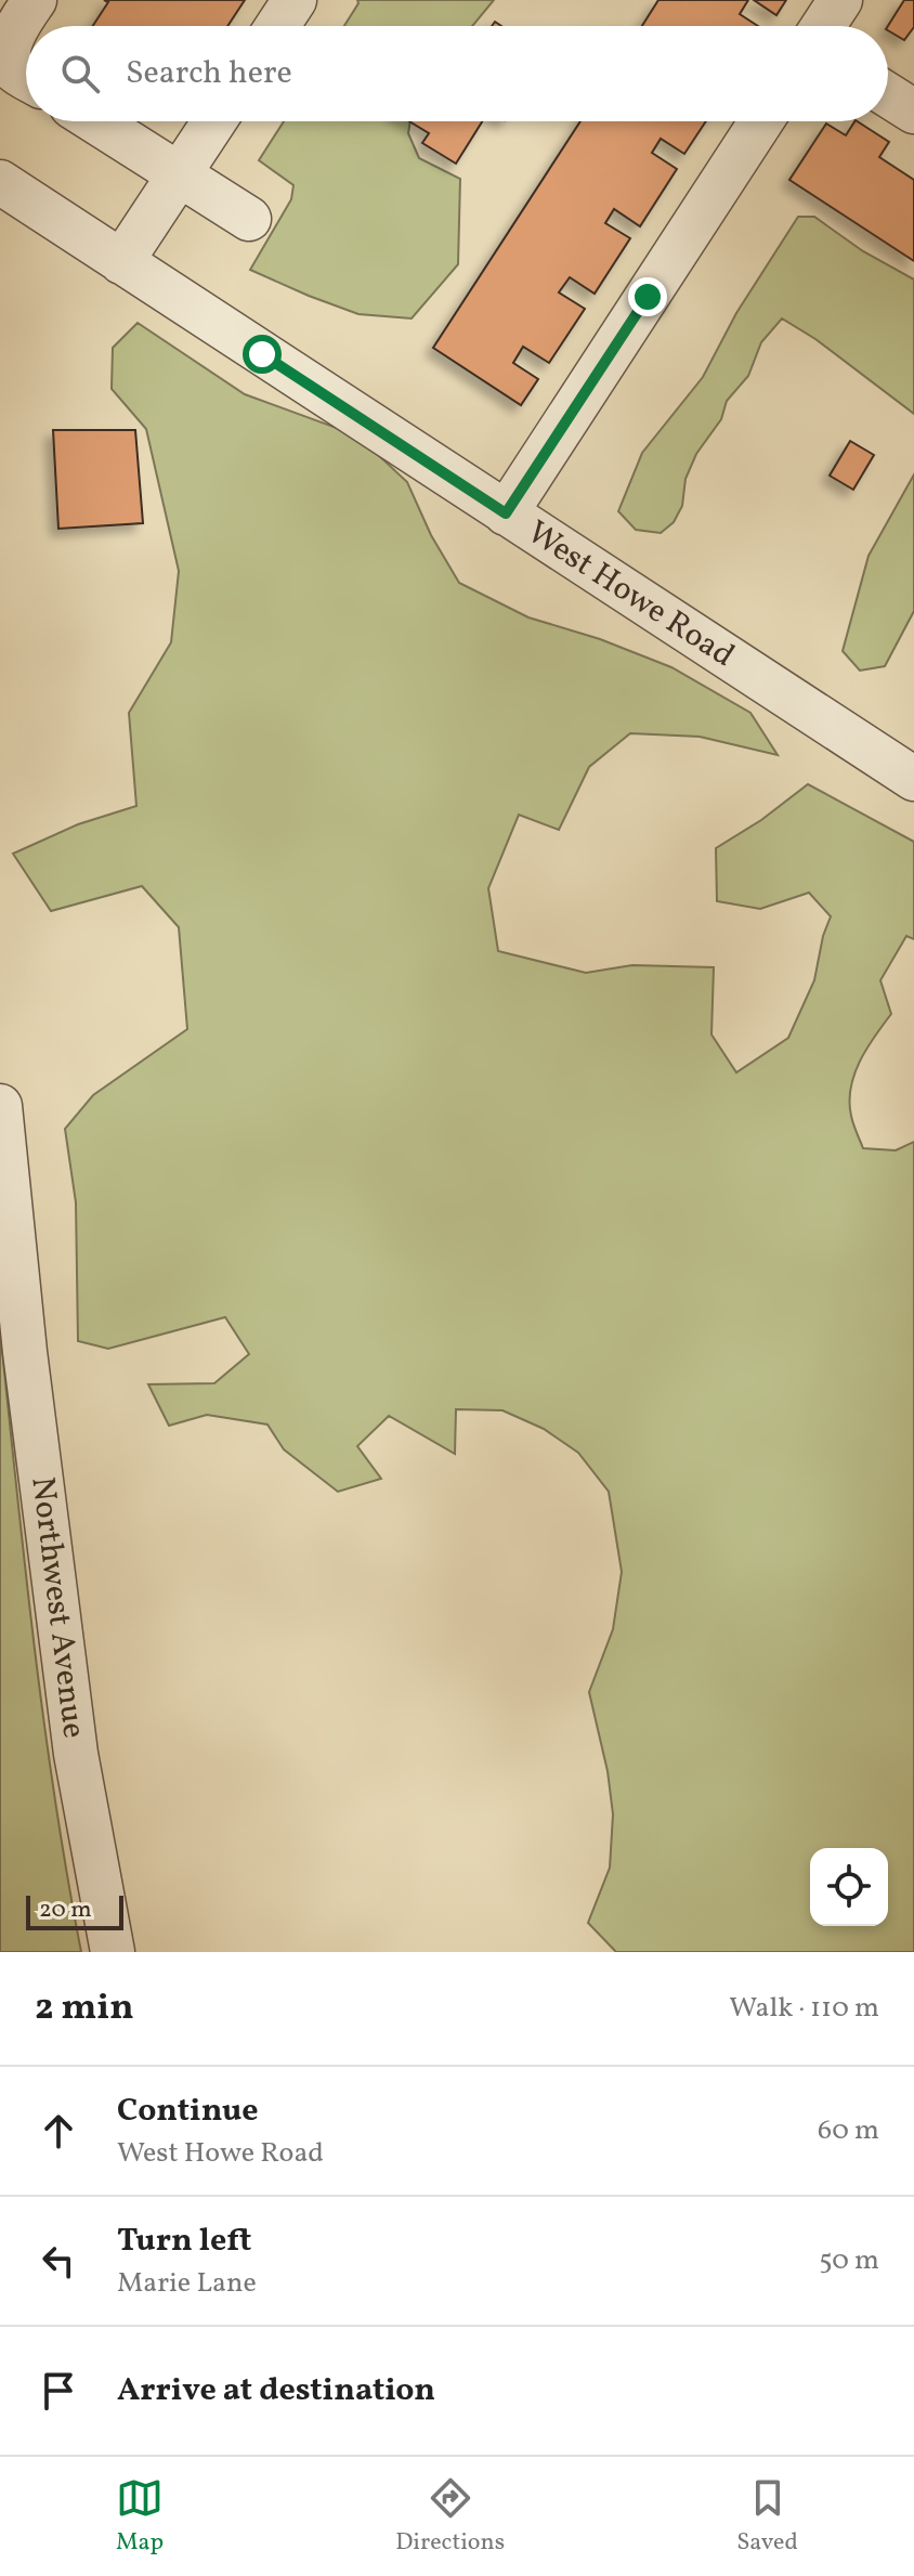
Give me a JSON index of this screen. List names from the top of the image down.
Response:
{
  "streets": {
    "street": ["West Howe Road", "Northwest Avenue"]
  },
  "scale_bar": "20 m",
  "page": {
    "search": "Search here",
    "scale": "20 m",
    "heading": ["2 min", "Walk · 110 m"],
    "list": [
      ["Continue", "West Howe Road", "60 m"],
      ["Turn left", "Marie Lane", "50 m"],
      "Arrive at destination"
    ],
    "nav": ["Map", "Directions", "Saved"]
  }
}
